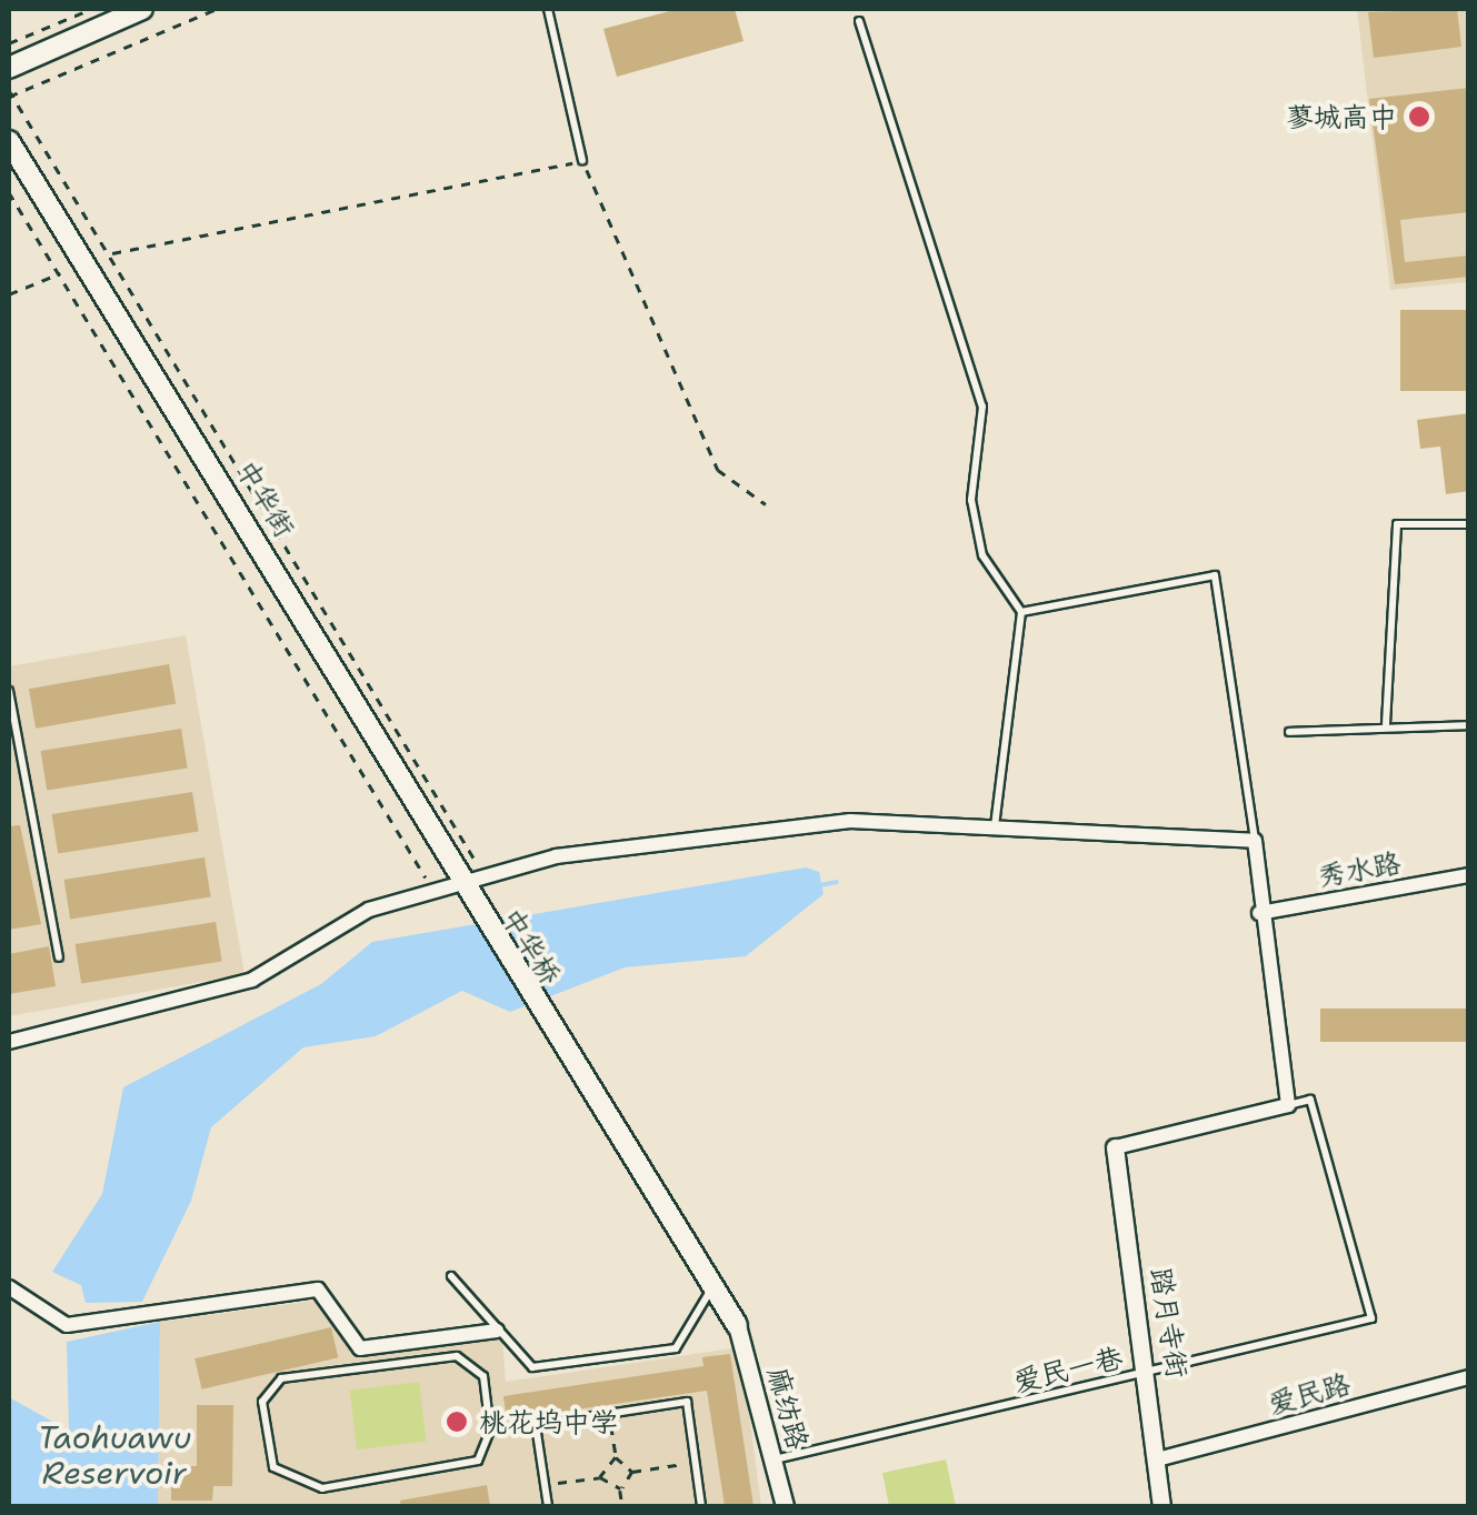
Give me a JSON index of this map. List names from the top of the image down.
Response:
{
  "streets": {
    "main road": ["中华街", "中华桥"],
    "street": [
      "秀水路",
      "踏月寺街",
      "爱民路",
      "麻纺路"
    ],
    "lane": ["爱民一巷"]
  },
  "crossings": [
    ["中华街", "中华桥"],
    ["踏月寺街", "爱民一巷"],
    ["踏月寺街", "爱民路"],
    ["爱民一巷", "麻纺路"]
  ],
  "water": ["Taohuawu Reservoir"],
  "places": ["蓼城高中", "桃花坞中学"]
}
